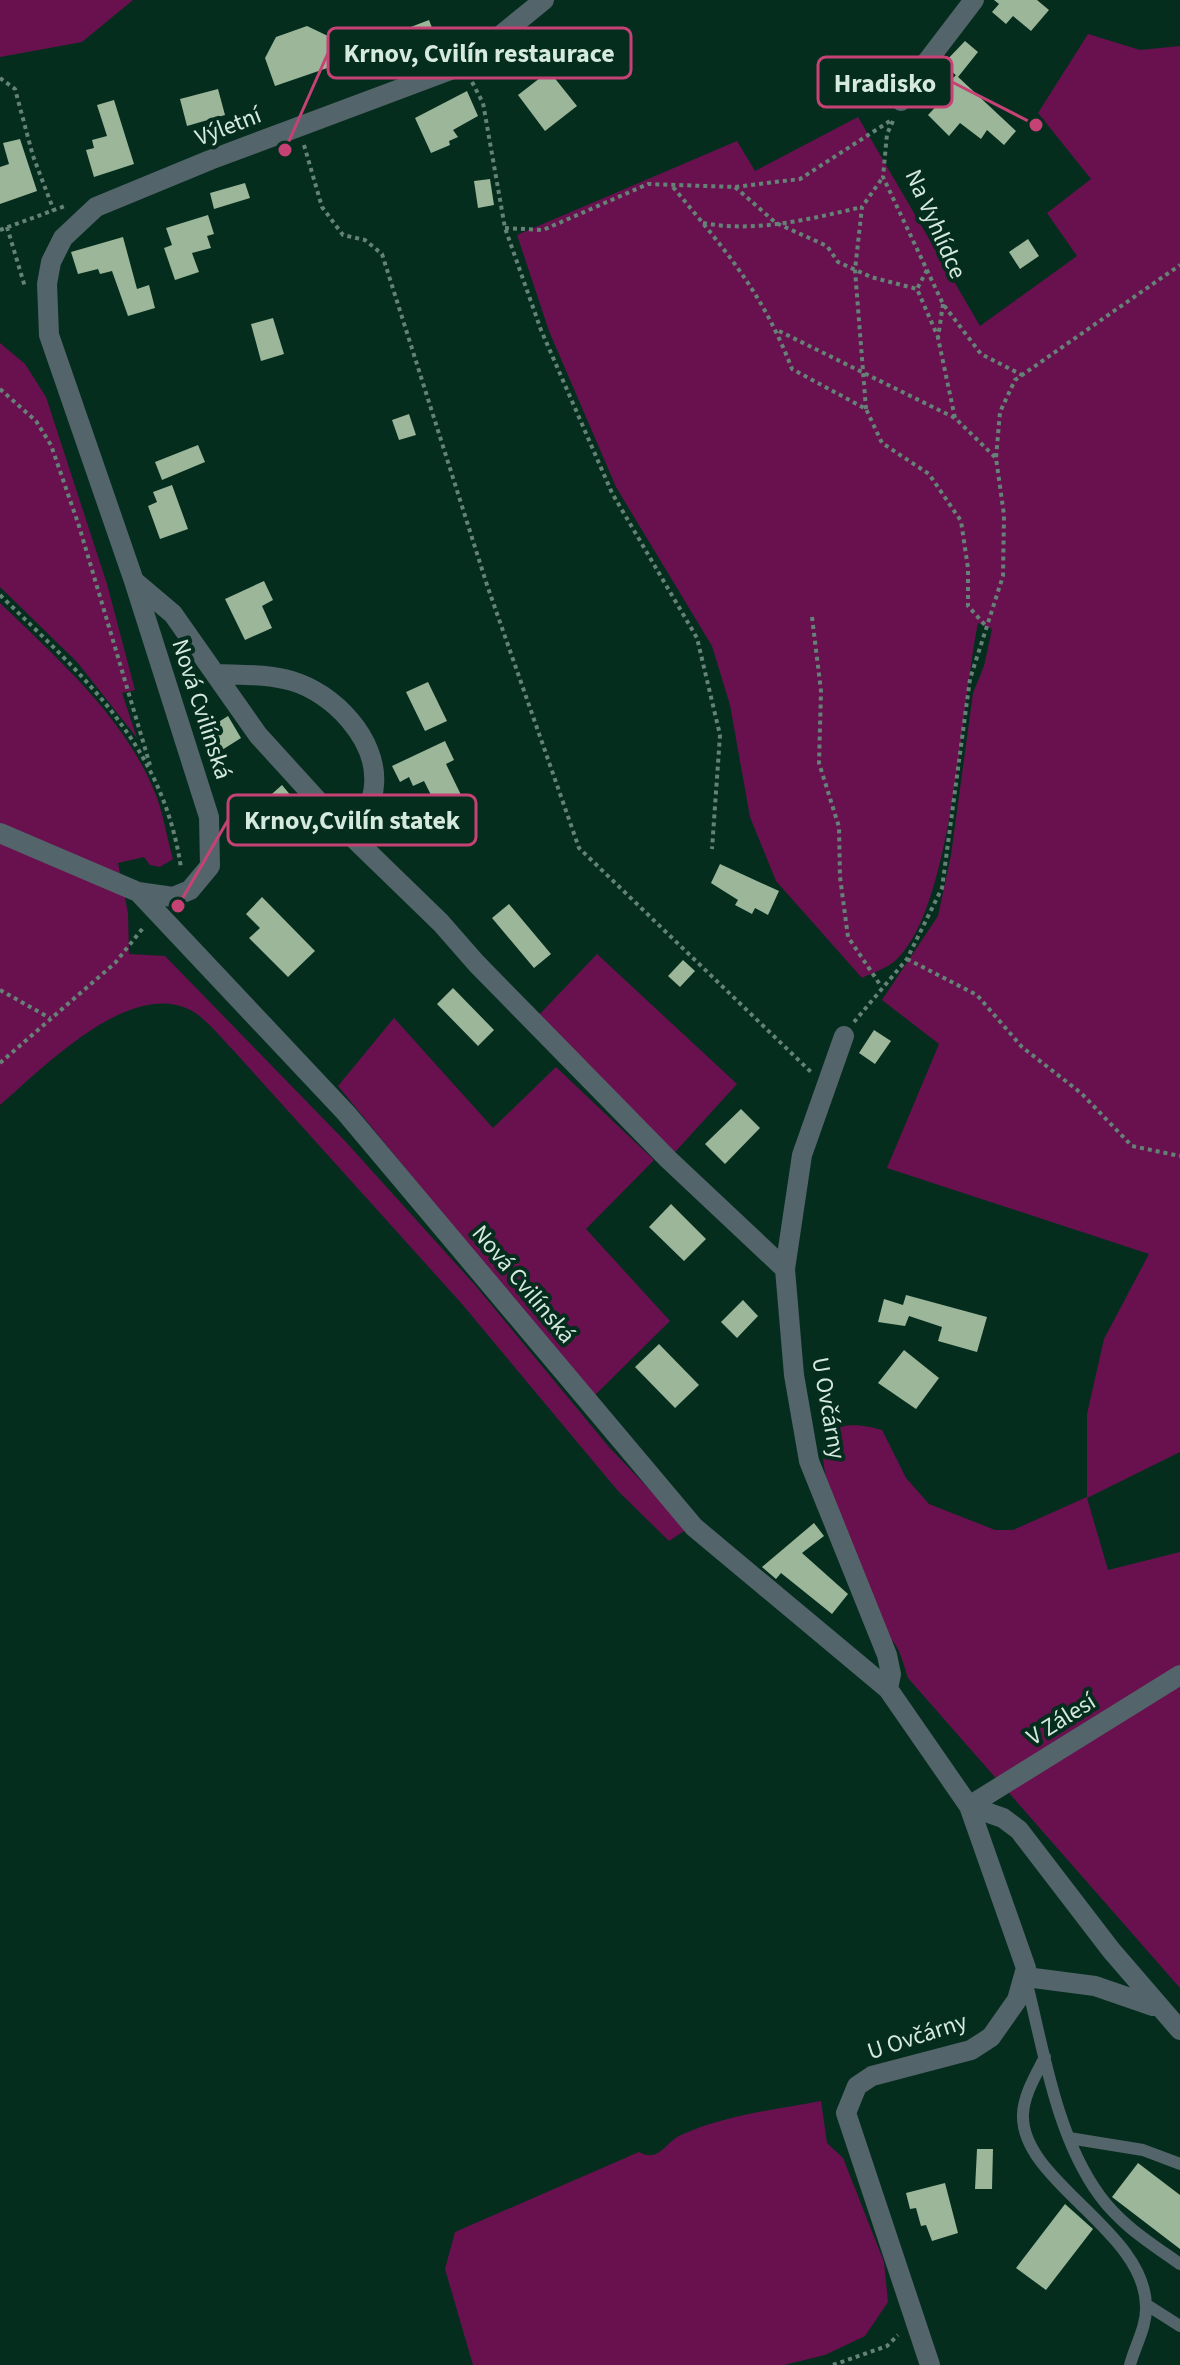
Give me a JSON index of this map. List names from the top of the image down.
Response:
{
  "streets": {
    "street": [
      "Výletní",
      "Nová Cvilínská",
      "U Ovčárny",
      "V Zálesí"
    ],
    "path": ["Na Vyhlídce"]
  },
  "crossings": [
    ["Výletní", "Nová Cvilínská"],
    ["Nová Cvilínská", "U Ovčárny"]
  ],
  "places": ["Hradisko", "Krnov, Cvilín restaurace", "Krnov,Cvilín statek"]
}
